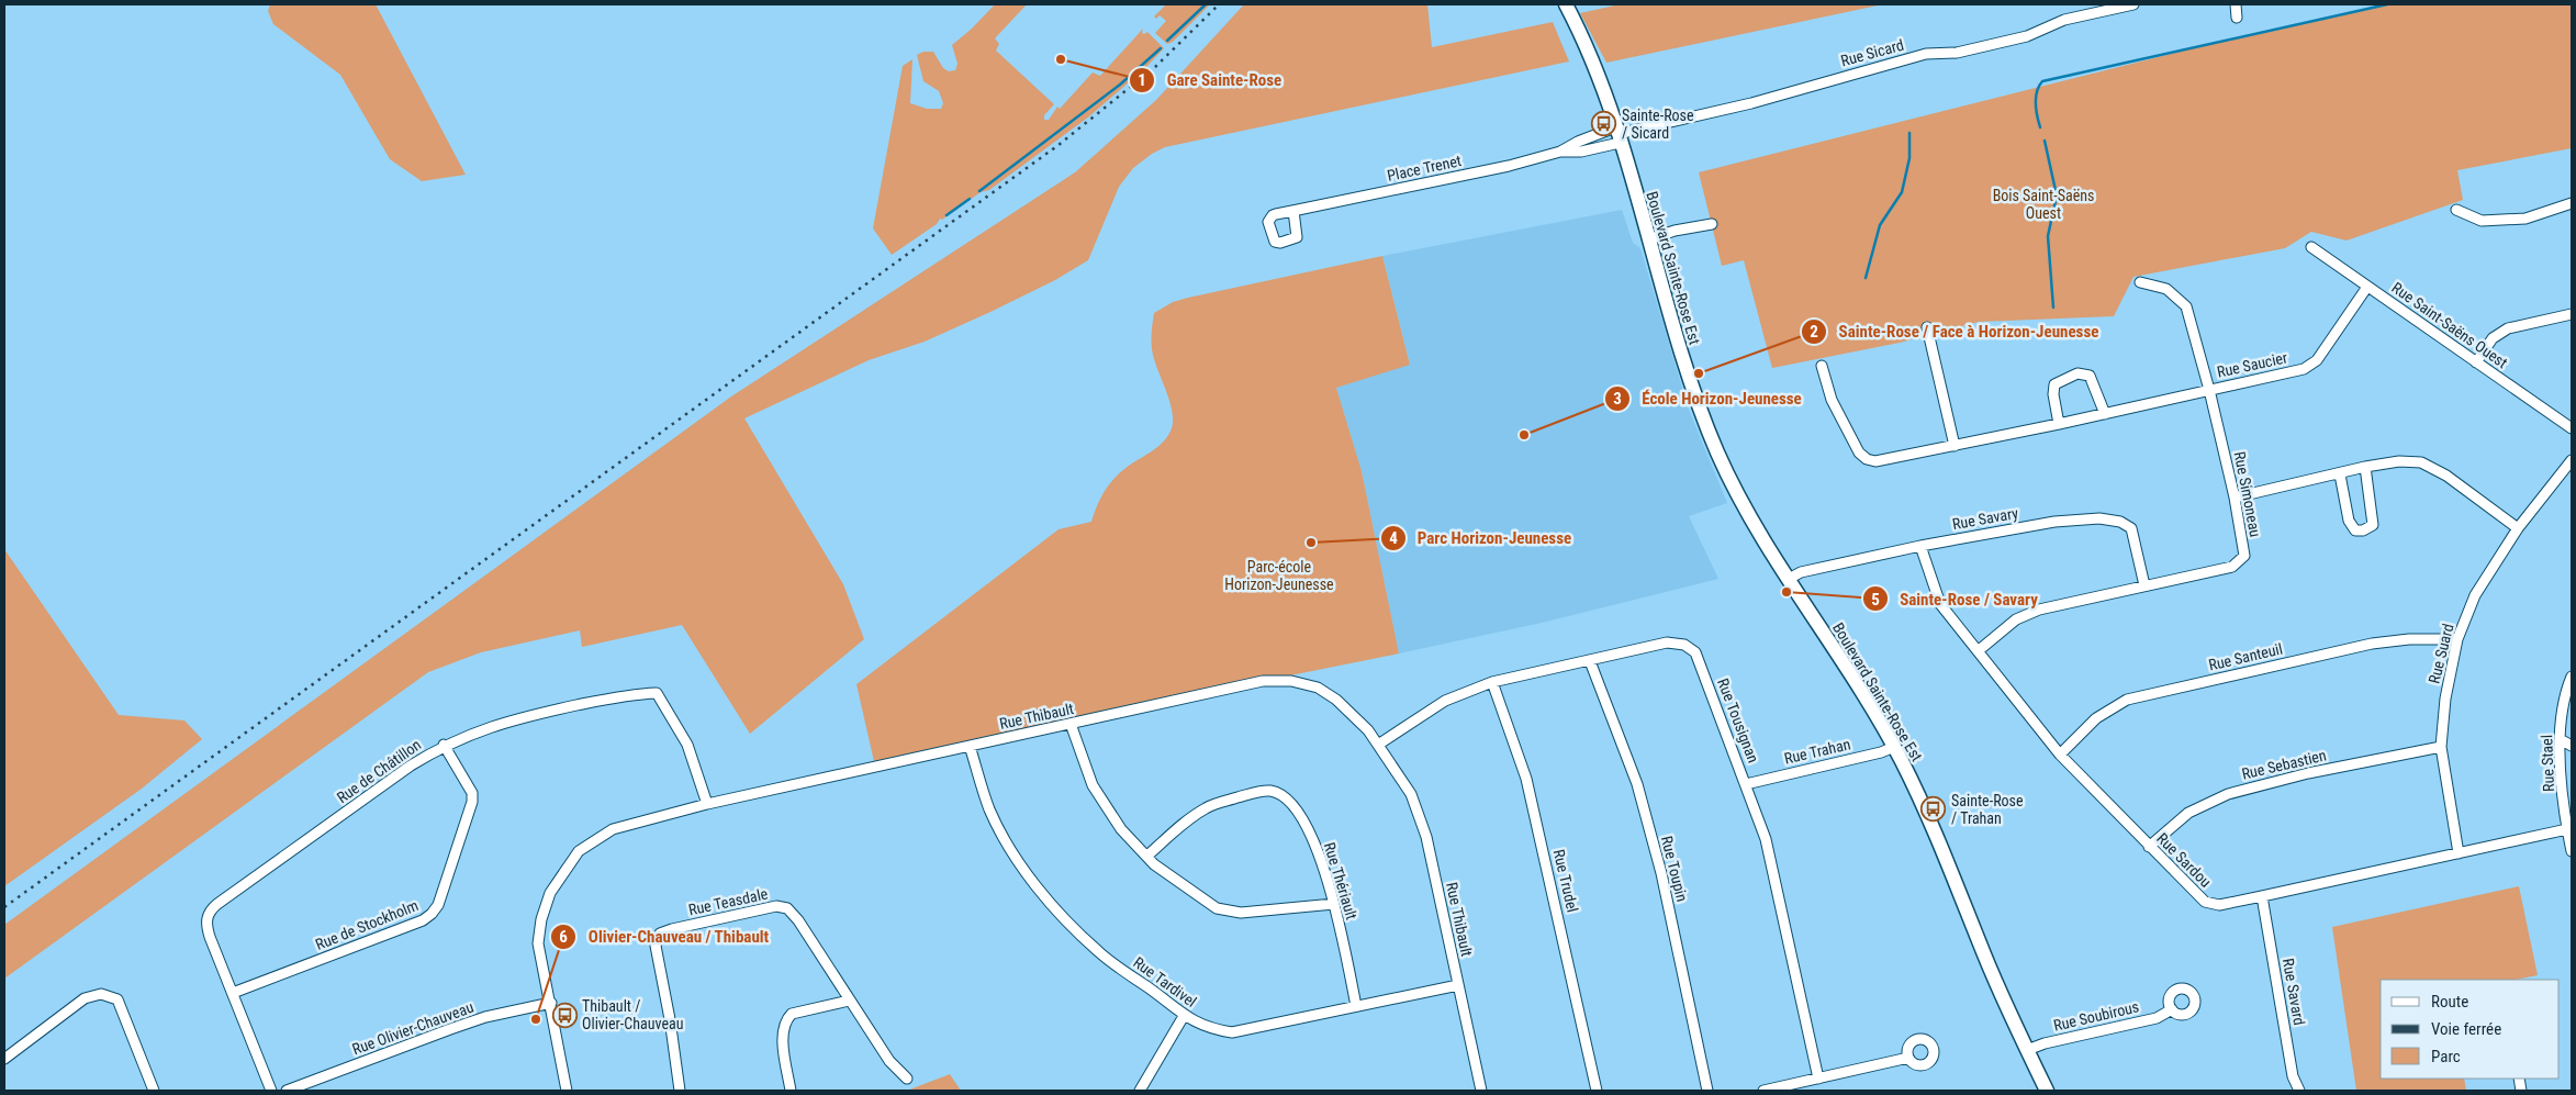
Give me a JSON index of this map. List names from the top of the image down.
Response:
{
  "streets": {
    "street": [
      "Rue Sicard",
      "Place Trenet",
      "Boulevard Sainte-Rose Est",
      "Rue Saint-Saëns Ouest",
      "Rue Saucier",
      "Rue Simoneau",
      "Rue Savary",
      "Rue Suard",
      "Rue Santeuil",
      "Rue Thibault",
      "Rue Tousignan",
      "Rue Trahan",
      "Rue Stael",
      "Rue Sebastien",
      "Rue de Châtillon",
      "Rue Sardou",
      "Rue Toupin",
      "Rue Thériault",
      "Rue Trudel",
      "Rue Teasdale",
      "Rue de Stockholm",
      "Rue Tardivel",
      "Rue Savard",
      "Rue Soubirous",
      "Rue Olivier-Chauveau"
    ]
  },
  "crossings": [
    ["Rue Sicard", "Place Trenet"],
    ["Rue Sicard", "Boulevard Sainte-Rose Est"],
    ["Place Trenet", "Boulevard Sainte-Rose Est"],
    ["Boulevard Sainte-Rose Est", "Rue Savary"],
    ["Boulevard Sainte-Rose Est", "Rue Trahan"],
    ["Boulevard Sainte-Rose Est", "Rue Soubirous"],
    ["Rue Saint-Saëns Ouest", "Rue Saucier"],
    ["Rue Saucier", "Rue Simoneau"],
    ["Rue Simoneau", "Rue Savary"],
    ["Rue Simoneau", "Rue Sardou"],
    ["Rue Savary", "Rue Sardou"],
    ["Rue Suard", "Rue Santeuil"],
    ["Rue Suard", "Rue Sebastien"],
    ["Rue Suard", "Rue Sardou"],
    ["Rue Santeuil", "Rue Sardou"],
    ["Rue Thibault", "Rue Tousignan"],
    ["Rue Thibault", "Rue de Châtillon"],
    ["Rue Thibault", "Rue Tardivel"],
    ["Rue Thibault", "Rue Olivier-Chauveau"],
    ["Rue Tousignan", "Rue Trahan"],
    ["Rue Tousignan", "Rue Toupin"],
    ["Rue Tousignan", "Rue Trudel"],
    ["Rue Stael", "Rue Sardou"],
    ["Rue Sebastien", "Rue Sardou"],
    ["Rue de Châtillon", "Rue de Stockholm"],
    ["Rue Sardou", "Rue Savard"],
    ["Rue Thériault", "Rue Tardivel"]
  ],
  "parks": ["Bois Saint-Saëns Ouest", "Parc-école Horizon-Jeunesse"],
  "places": {
    "other": [
      "Gare Sainte-Rose",
      "Sainte-Rose / Face à Horizon-Jeunesse",
      "École Horizon-Jeunesse",
      "Parc Horizon-Jeunesse",
      "Sainte-Rose / Savary",
      "Olivier-Chauveau / Thibault"
    ],
    "bus stop": ["Sainte-Rose / Sicard", "Sainte-Rose / Trahan", "Thibault / Olivier-Chauveau"]
  },
  "legend": ["Route", "Voie ferrée", "Parc"]
}
